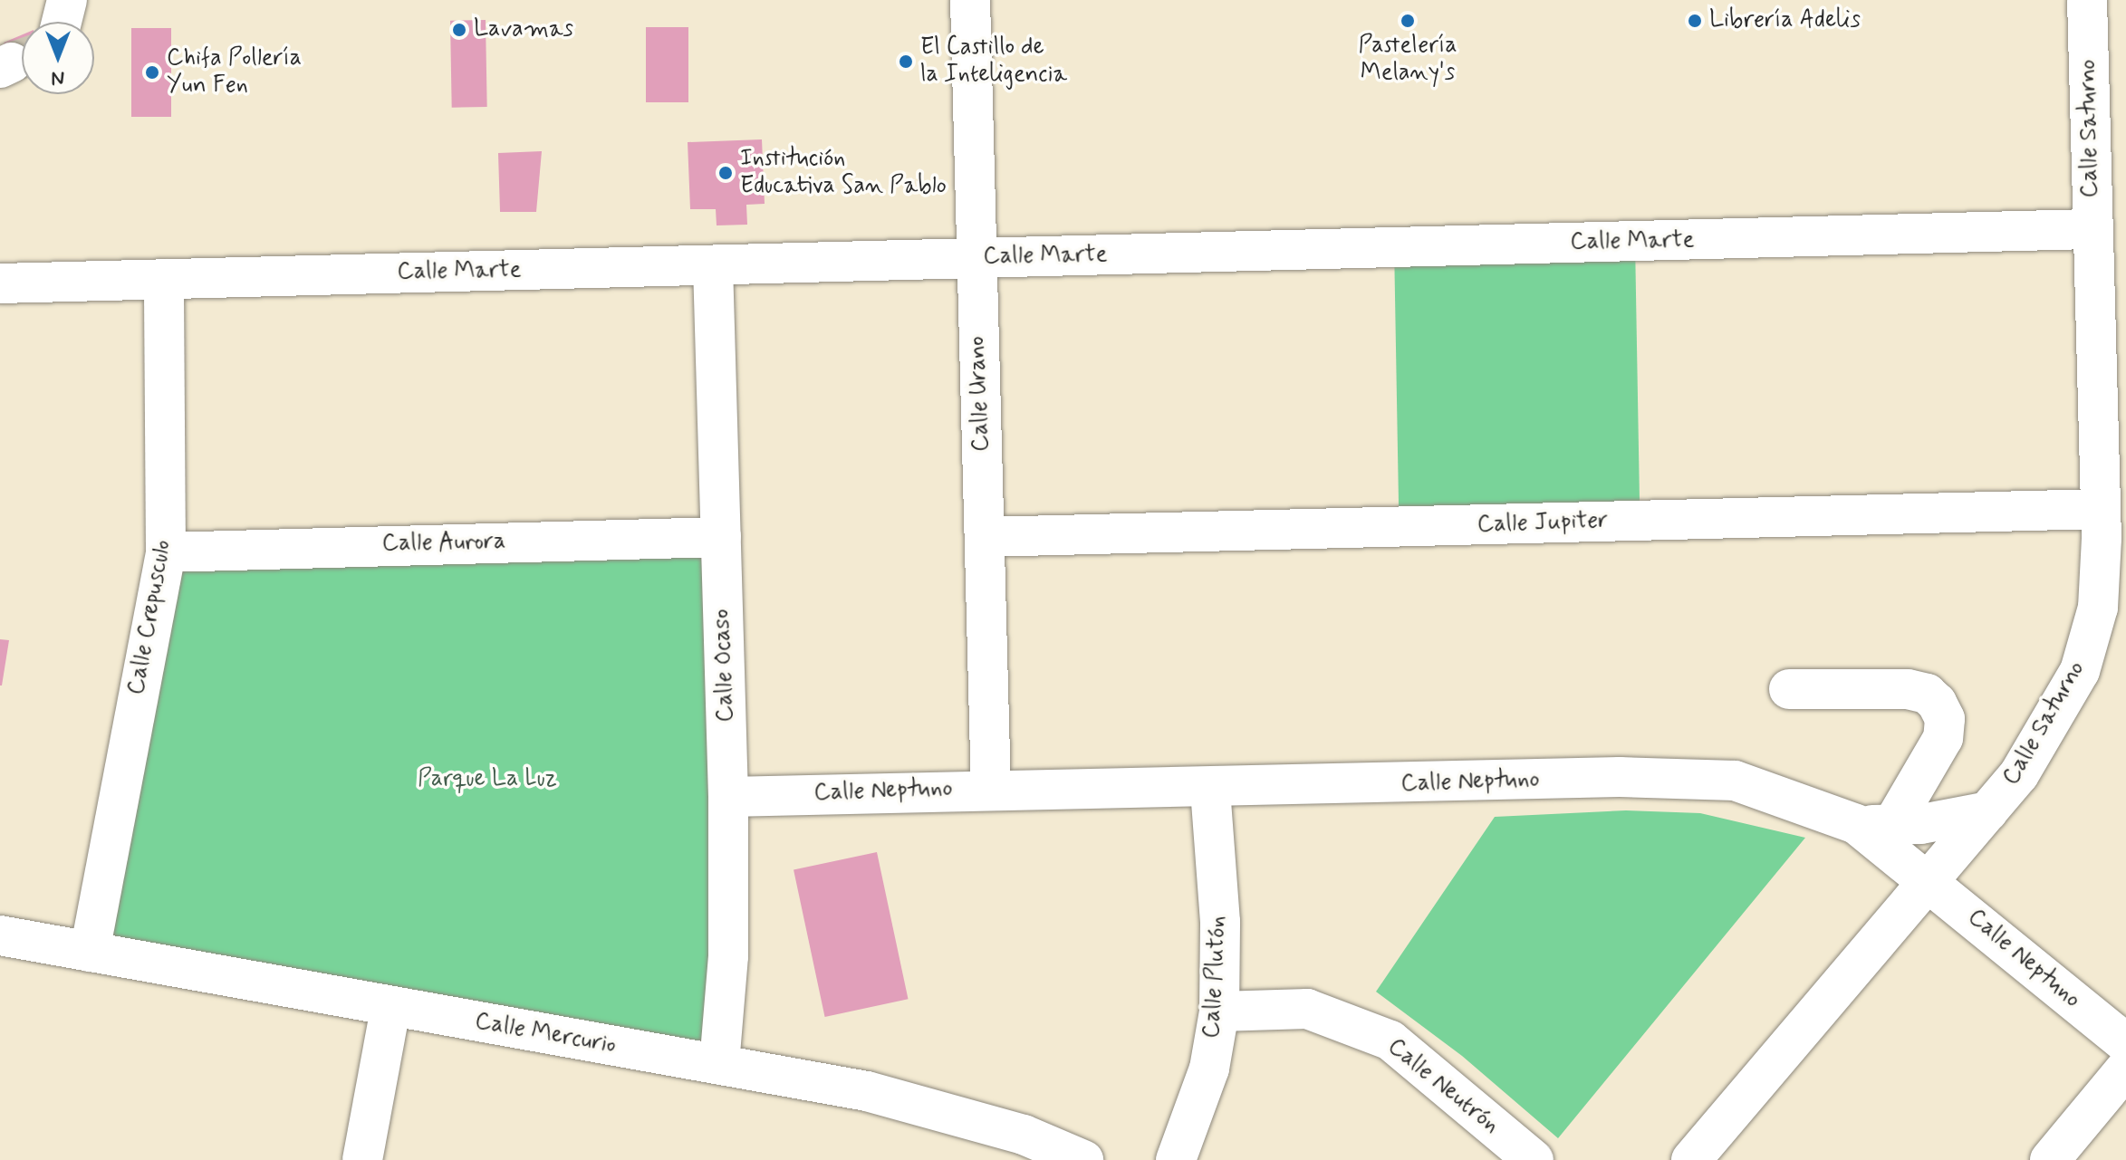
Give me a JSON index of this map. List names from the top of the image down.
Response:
{
  "streets": {
    "street": [
      "Calle Saturno",
      "Calle Marte",
      "Calle Urano",
      "Calle Jupiter",
      "Calle Aurora",
      "Calle Crepusculo",
      "Calle Ocaso",
      "Calle Neptuno",
      "Calle Plutón",
      "Calle Mercurio",
      "Calle Neutrón"
    ]
  },
  "crossings": [
    ["Calle Saturno", "Calle Marte"],
    ["Calle Saturno", "Calle Jupiter"],
    ["Calle Saturno", "Calle Neptuno"],
    ["Calle Marte", "Calle Urano"],
    ["Calle Marte", "Calle Crepusculo"],
    ["Calle Marte", "Calle Ocaso"],
    ["Calle Urano", "Calle Jupiter"],
    ["Calle Urano", "Calle Neptuno"],
    ["Calle Aurora", "Calle Crepusculo"],
    ["Calle Aurora", "Calle Ocaso"],
    ["Calle Crepusculo", "Calle Mercurio"],
    ["Calle Ocaso", "Calle Neptuno"],
    ["Calle Ocaso", "Calle Mercurio"],
    ["Calle Neptuno", "Calle Plutón"],
    ["Calle Plutón", "Calle Neutrón"]
  ],
  "parks": ["Parque La Luz"],
  "places": [
    "Pastelería Melany's",
    "Librería Adelis",
    "Lavamas",
    "El Castillo de la Inteligencia",
    "Chifa Pollería Yun Fen",
    "Institución Educativa San Pablo"
  ],
  "north": "bottom"
}
